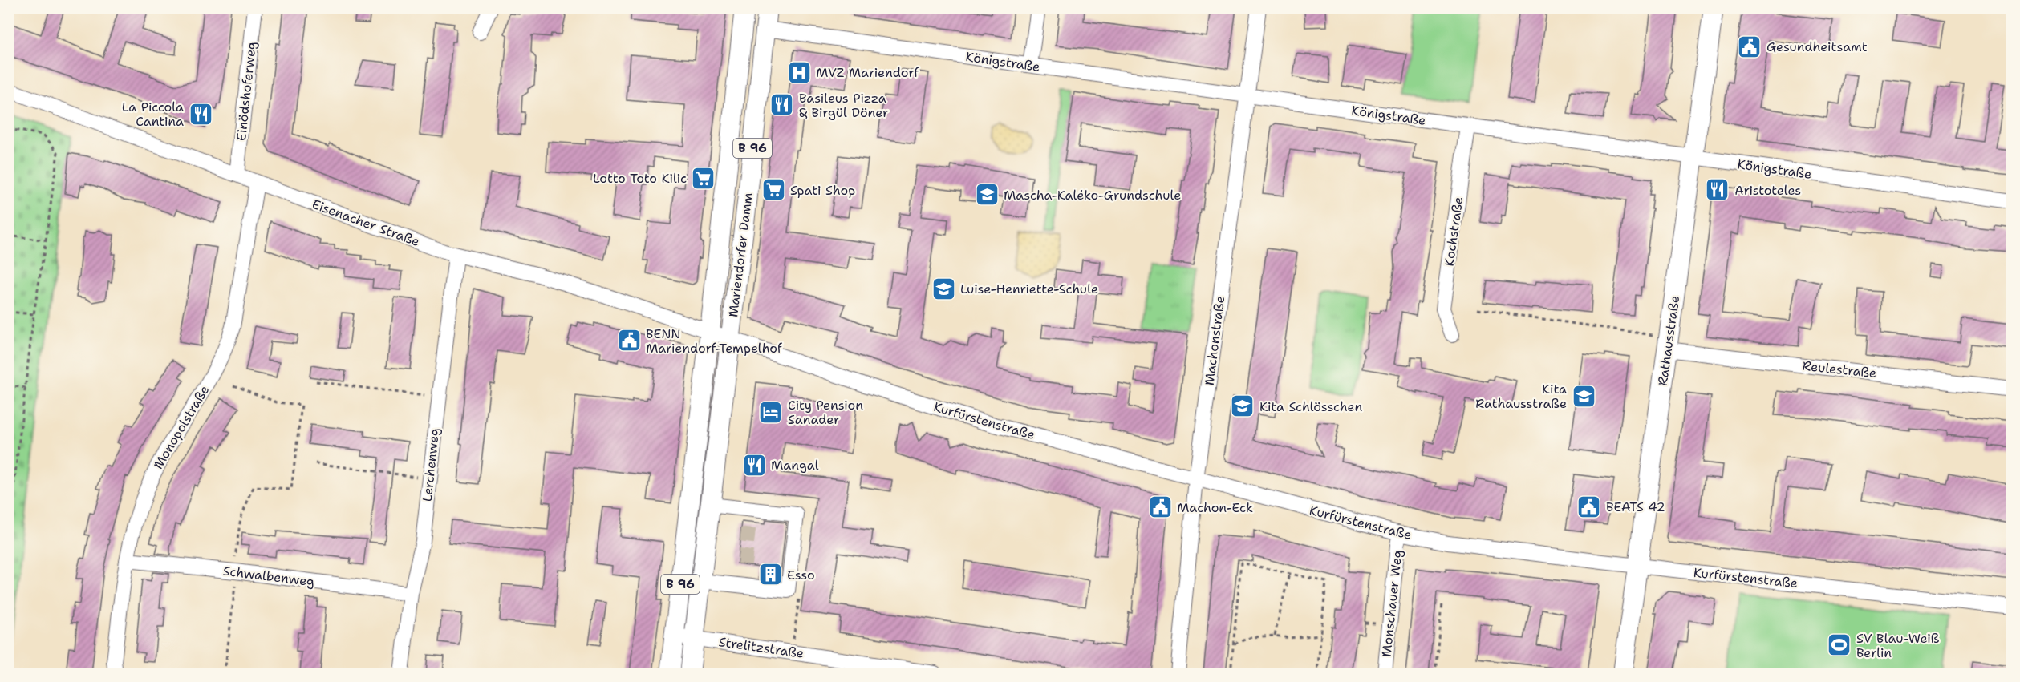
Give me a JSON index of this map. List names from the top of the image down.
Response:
{
  "streets": {
    "main road": ["B 96", "Mariendorfer Damm", "Rathausstraße"],
    "street": [
      "Königstraße",
      "Einödshoferweg",
      "Eisenacher Straße",
      "Kochstraße",
      "Machonstraße",
      "Reulestraße",
      "Kurfürstenstraße",
      "Monopolstraße",
      "Lerchenweg",
      "Schwalbenweg",
      "Monschauer Weg",
      "Strelitzstraße"
    ]
  },
  "crossings": [
    ["Königstraße", "Kochstraße"],
    ["Königstraße", "Mariendorfer Damm"],
    ["Königstraße", "Machonstraße"],
    ["Königstraße", "Rathausstraße"],
    ["Einödshoferweg", "Eisenacher Straße"],
    ["Eisenacher Straße", "Mariendorfer Damm"],
    ["Eisenacher Straße", "Kurfürstenstraße"],
    ["Eisenacher Straße", "Monopolstraße"],
    ["Eisenacher Straße", "Lerchenweg"],
    ["Mariendorfer Damm", "Kurfürstenstraße"],
    ["Mariendorfer Damm", "Strelitzstraße"],
    ["Machonstraße", "Kurfürstenstraße"],
    ["Rathausstraße", "Reulestraße"],
    ["Rathausstraße", "Kurfürstenstraße"],
    ["Kurfürstenstraße", "Monschauer Weg"],
    ["Monopolstraße", "Schwalbenweg"],
    ["Lerchenweg", "Schwalbenweg"]
  ],
  "places": {
    "public building": [
      "Gesundheitsamt",
      "BENN Mariendorf-Tempelhof",
      "BEATS 42",
      "Machon-Eck"
    ],
    "hospital": ["MVZ Mariendorf"],
    "restaurant": [
      "Basileus Pizza & Birgül Döner",
      "La Piccola Cantina",
      "Aristoteles",
      "Mangal"
    ],
    "supermarket": ["Lotto Toto Kilic", "Spati Shop"],
    "school or university": [
      "Mascha-Kaléko-Grundschule",
      "Luise-Henriette-Schule",
      "Kita Rathausstraße",
      "Kita Schlösschen"
    ],
    "hotel": ["City Pension Sanader"],
    "building": ["Esso"],
    "sports": ["SV Blau-Weiß Berlin"]
  }
}
